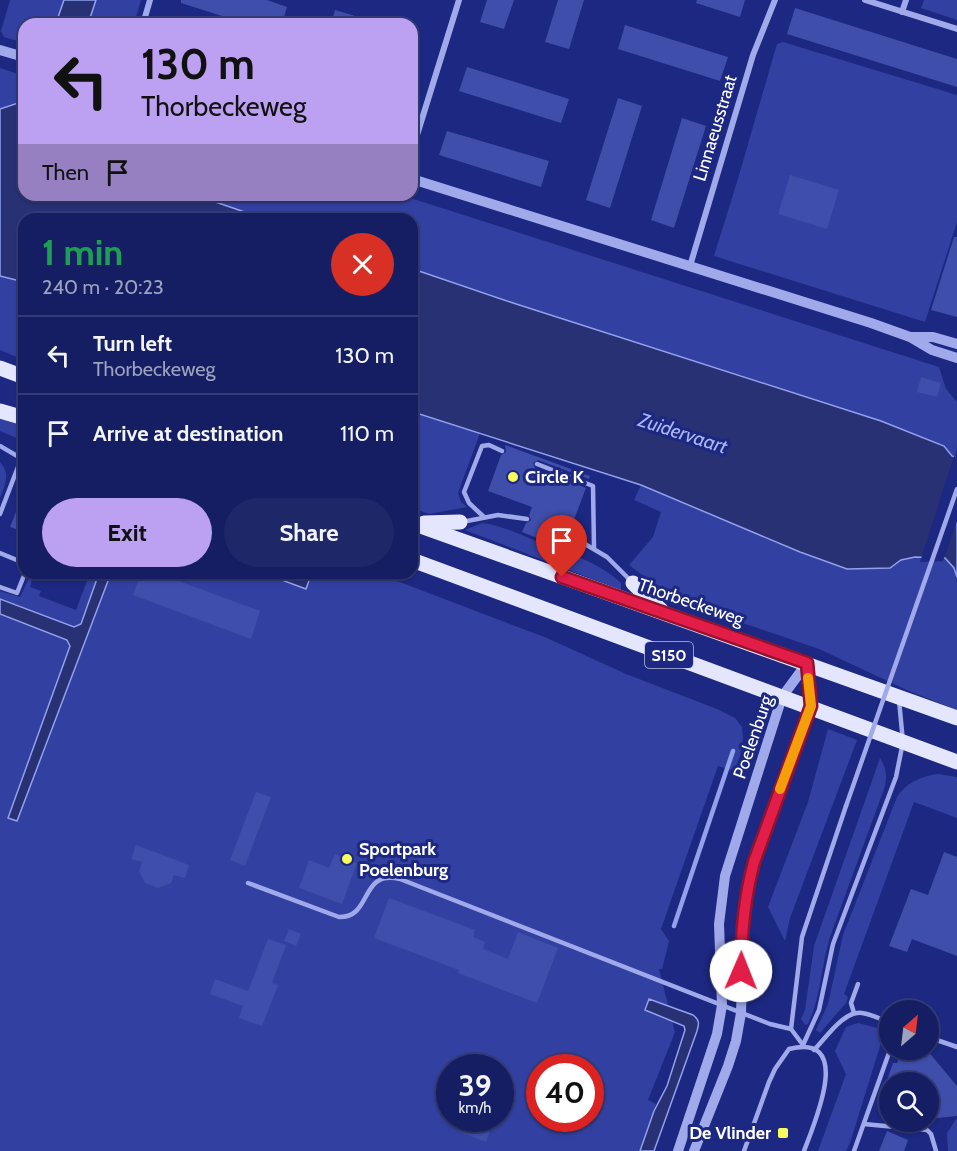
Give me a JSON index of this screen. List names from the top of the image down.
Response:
{
  "streets": {
    "main road": ["Thorbeckeweg", "S150"],
    "street": ["Linnaeusstraat", "Poelenburg"]
  },
  "crossings": [
    ["Thorbeckeweg", "Poelenburg"],
    ["S150", "Poelenburg"]
  ],
  "water": ["Zuidervaart"],
  "places": {
    "other": ["Circle K", "Sportpark Poelenburg"],
    "transit": ["De Vlinder"]
  },
  "north": "top right",
  "page": {
    "turn": ["130 m", "Thorbeckeweg"],
    "then": "Then",
    "heading": ["1 min", "240 m · 20:23"],
    "list": [
      {
        "name": "Turn left",
        "note": "Thorbeckeweg",
        "value": "130 m"
      },
      {
        "name": "Arrive at destination",
        "value": "110 m"
      }
    ],
    "buttons": ["Exit", "Share"],
    "speed": "39 km/h",
    "limit": "40"
  }
}
